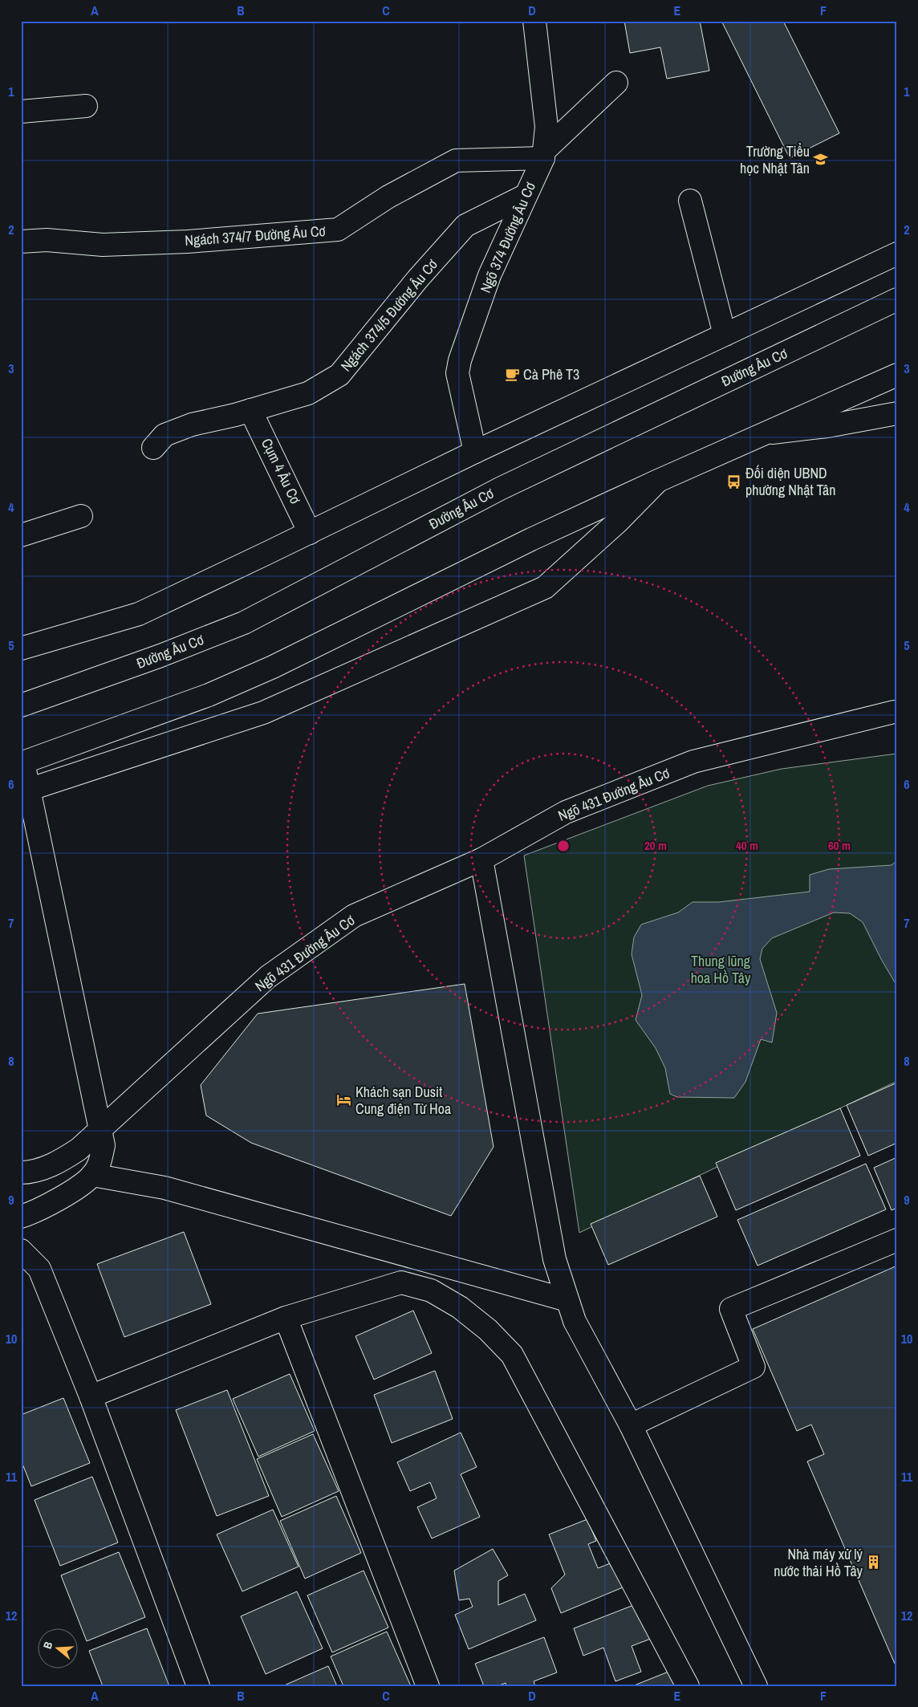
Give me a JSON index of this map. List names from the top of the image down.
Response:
{
  "streets": {
    "street": [
      "Ngách 374/7 Đường Âu Cơ",
      "Ngõ 374 Đường Âu Cơ",
      "Ngách 374/5 Đường Âu Cơ",
      "Đường Âu Cơ",
      "Cụm 4 Âu Cơ",
      "Ngõ 431 Đường Âu Cơ"
    ]
  },
  "crossings": [
    ["Ngách 374/7 Đường Âu Cơ", "Ngõ 374 Đường Âu Cơ"],
    ["Ngõ 374 Đường Âu Cơ", "Ngách 374/5 Đường Âu Cơ"],
    ["Ngách 374/5 Đường Âu Cơ", "Cụm 4 Âu Cơ"]
  ],
  "parks": ["Thung lũng hoa Hồ Tây"],
  "places": {
    "school or university": ["Trường Tiểu học Nhật Tân"],
    "cafe": ["Cà Phê T3"],
    "bus stop": ["Đối diện UBND phường Nhật Tân"],
    "hotel": ["Khách sạn Dusit Cung điện Từ Hoa"],
    "building": ["Nhà máy xử lý nước thải Hồ Tây"]
  },
  "north": "left",
  "grid": {
    "columns": [
      "A",
      "B",
      "C",
      "D",
      "E",
      "F"
    ],
    "rows": [
      "1",
      "2",
      "3",
      "4",
      "5",
      "6",
      "7",
      "8",
      "9",
      "10",
      "11",
      "12"
    ]
  },
  "rings": ["20 m", "40 m", "60 m"]
}
